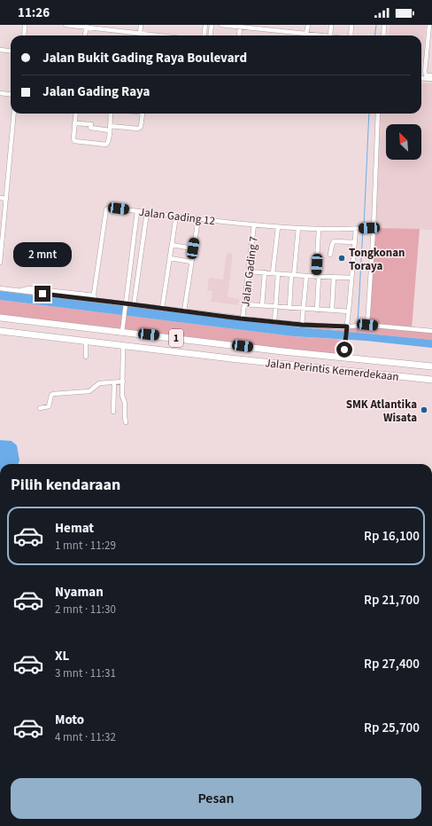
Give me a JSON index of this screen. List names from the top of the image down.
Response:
{
  "streets": {
    "highway": ["1", "Jalan Perintis Kemerdekaan"],
    "street": ["Jalan Gading 12", "Jalan Gading 7"]
  },
  "crossings": [
    ["Jalan Gading 12", "Jalan Gading 7"]
  ],
  "places": ["Tongkonan Toraya", "SMK Atlantika Wisata"],
  "north": "top left",
  "page": {
    "status": "11:26",
    "banner": ["Jalan Bukit Gading Raya Boulevard", "Jalan Gading Raya"],
    "bubble": "2 mnt",
    "heading": "Pilih kendaraan",
    "list": [
      {
        "name": "Hemat",
        "note": "1 mnt · 11:29",
        "value": "Rp 16,100"
      },
      {
        "name": "Nyaman",
        "note": "2 mnt · 11:30",
        "value": "Rp 21,700"
      },
      {
        "name": "XL",
        "note": "3 mnt · 11:31",
        "value": "Rp 27,400"
      },
      {
        "name": "Moto",
        "note": "4 mnt · 11:32",
        "value": "Rp 25,700"
      }
    ],
    "buttons": "Pesan"
  }
}
